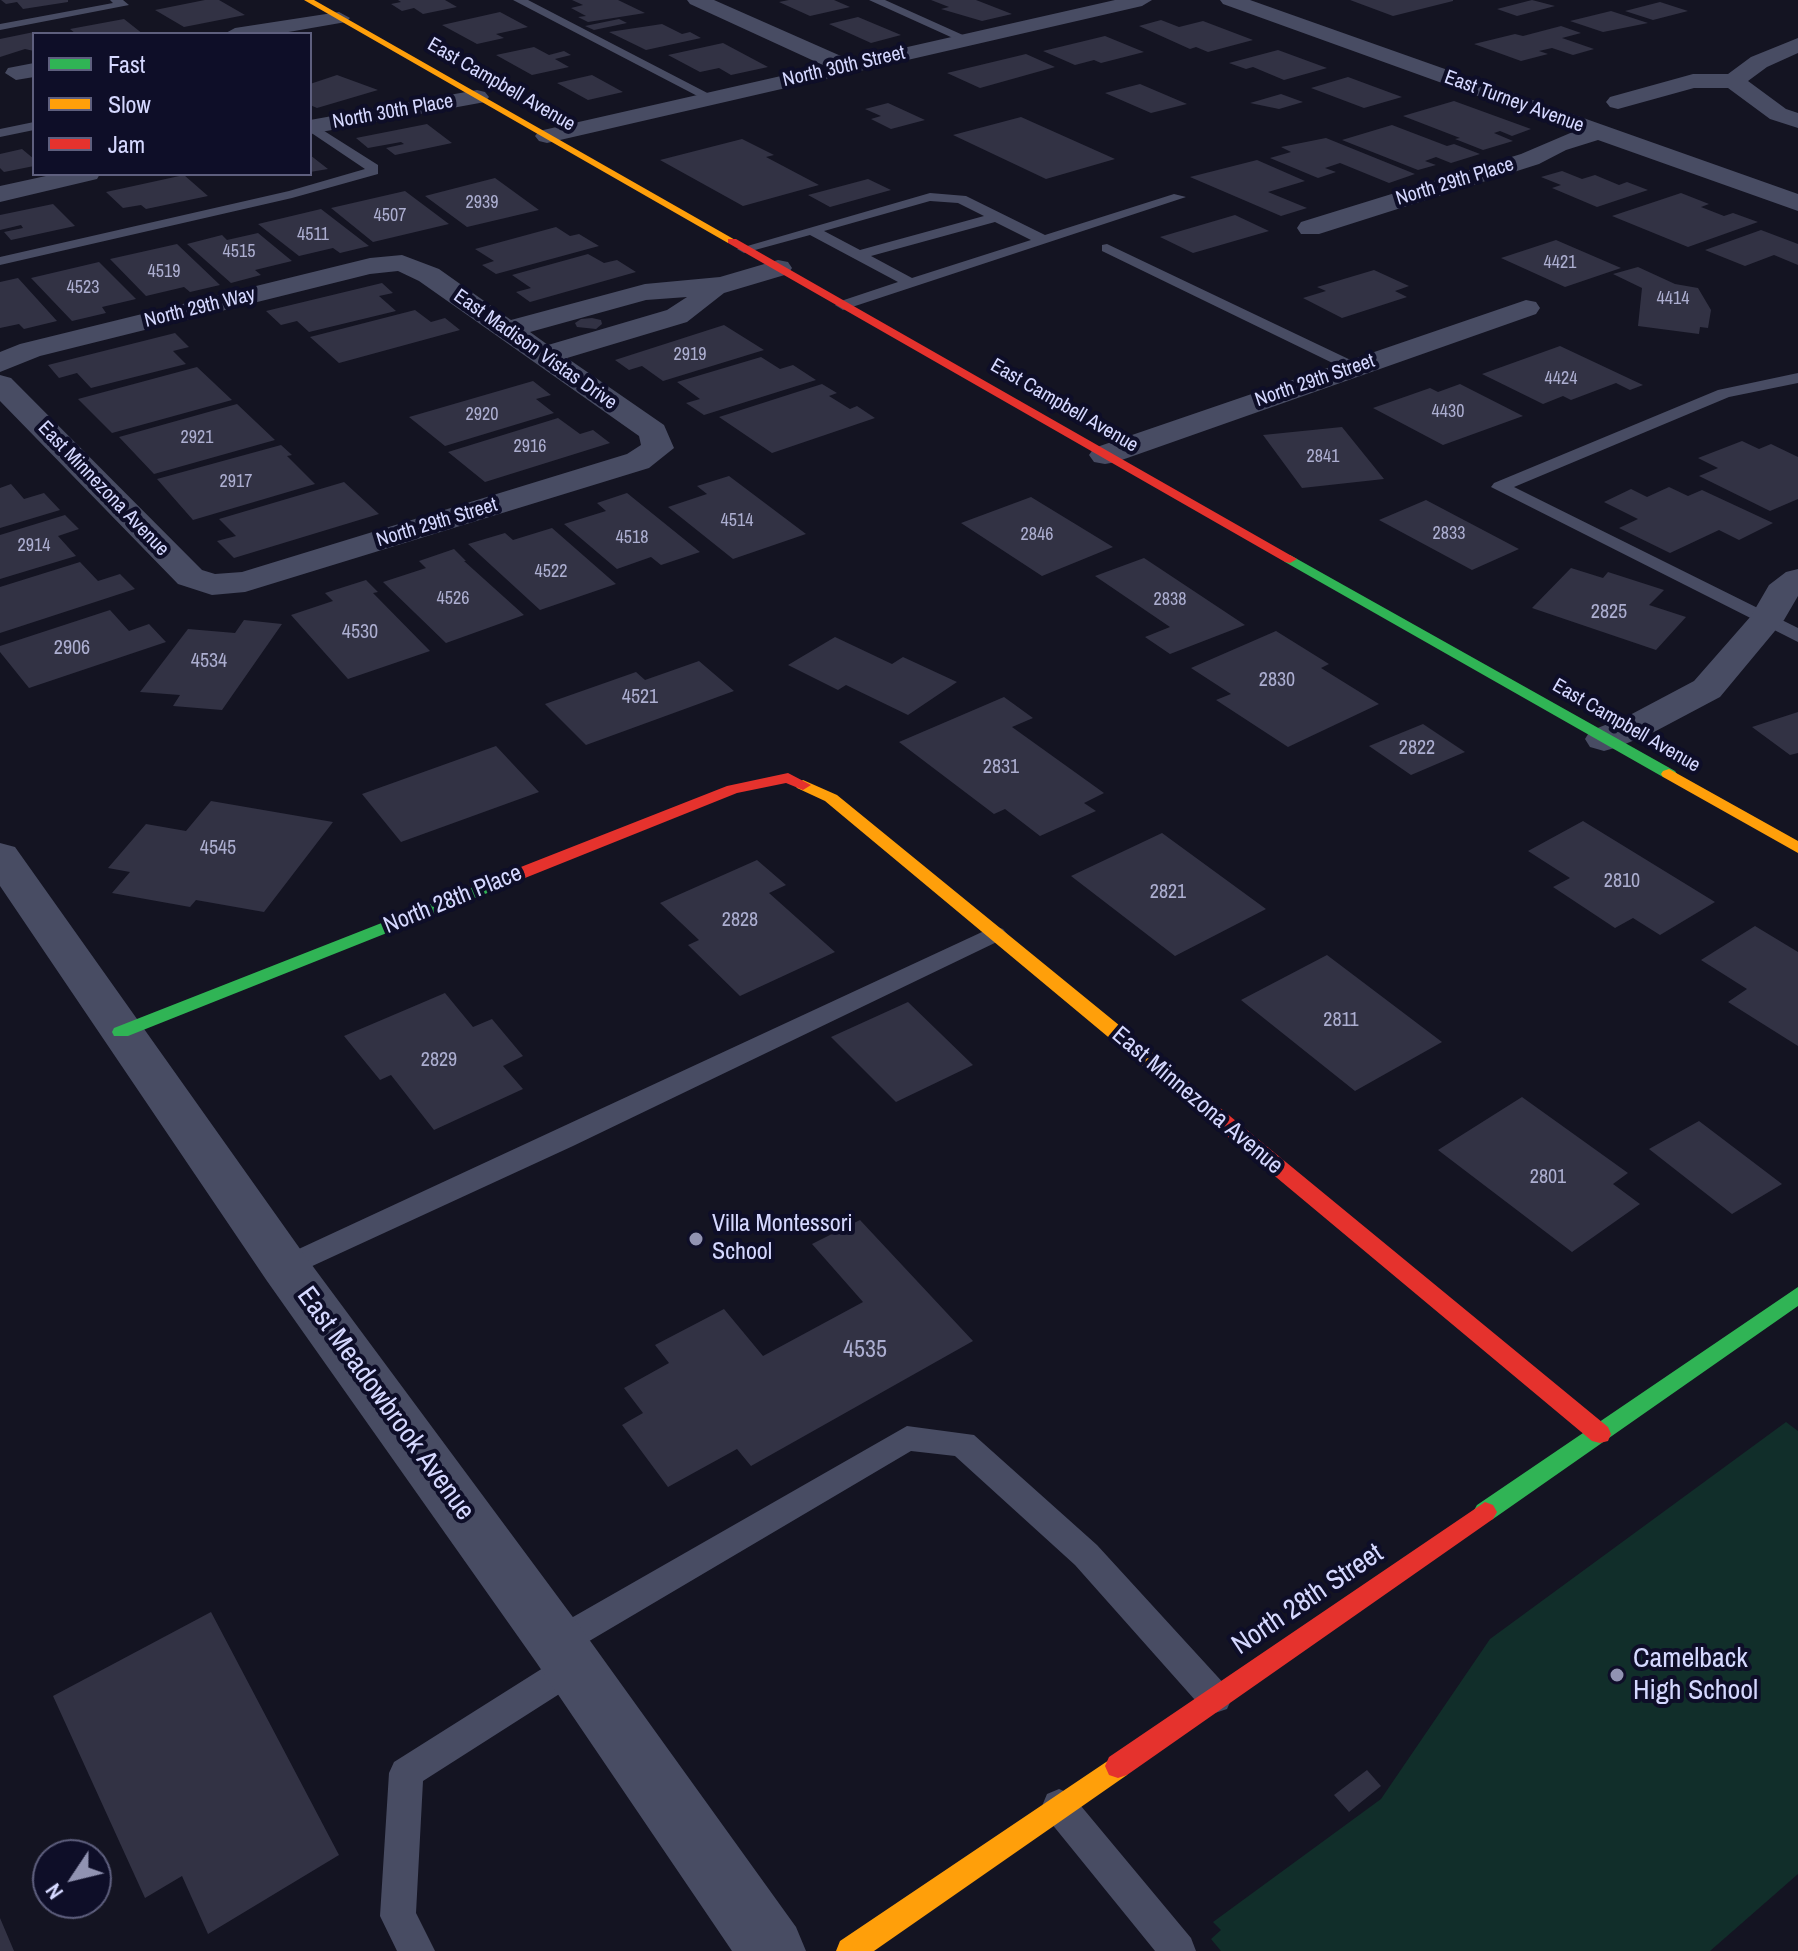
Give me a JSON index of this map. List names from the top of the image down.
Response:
{
  "streets": {
    "street": [
      "North 30th Street",
      "East Campbell Avenue",
      "East Turney Avenue",
      "North 30th Place",
      "North 29th Place",
      "North 29th Way",
      "East Madison Vistas Drive",
      "North 29th Street",
      "East Minnezona Avenue",
      "North 28th Place",
      "East Meadowbrook Avenue",
      "North 28th Street"
    ]
  },
  "crossings": [
    ["North 30th Street", "East Campbell Avenue"],
    ["East Campbell Avenue", "North 30th Place"],
    ["East Campbell Avenue", "North 29th Street"],
    ["East Turney Avenue", "North 29th Place"],
    ["North 29th Way", "East Madison Vistas Drive"],
    ["East Madison Vistas Drive", "North 29th Street"],
    ["North 29th Street", "East Minnezona Avenue"],
    ["East Minnezona Avenue", "North 28th Place"],
    ["East Minnezona Avenue", "North 28th Street"],
    ["North 28th Place", "East Meadowbrook Avenue"]
  ],
  "places": ["Villa Montessori School", "Camelback High School"],
  "house_numbers": [
    "2939",
    "4507",
    "4511",
    "4515",
    "4421",
    "4519",
    "4523",
    "4414",
    "2919",
    "4424",
    "4430",
    "2920",
    "2921",
    "2916",
    "2841",
    "2917",
    "4514",
    "2833",
    "2846",
    "4518",
    "2914",
    "4522",
    "4526",
    "2838",
    "2825",
    "4530",
    "2906",
    "4534",
    "2830",
    "4521",
    "2822",
    "2831",
    "4545",
    "2810",
    "2821",
    "2828",
    "2811",
    "2829",
    "2801",
    "4535"
  ],
  "legend": ["Fast", "Slow", "Jam"],
  "north": "bottom left"
}
